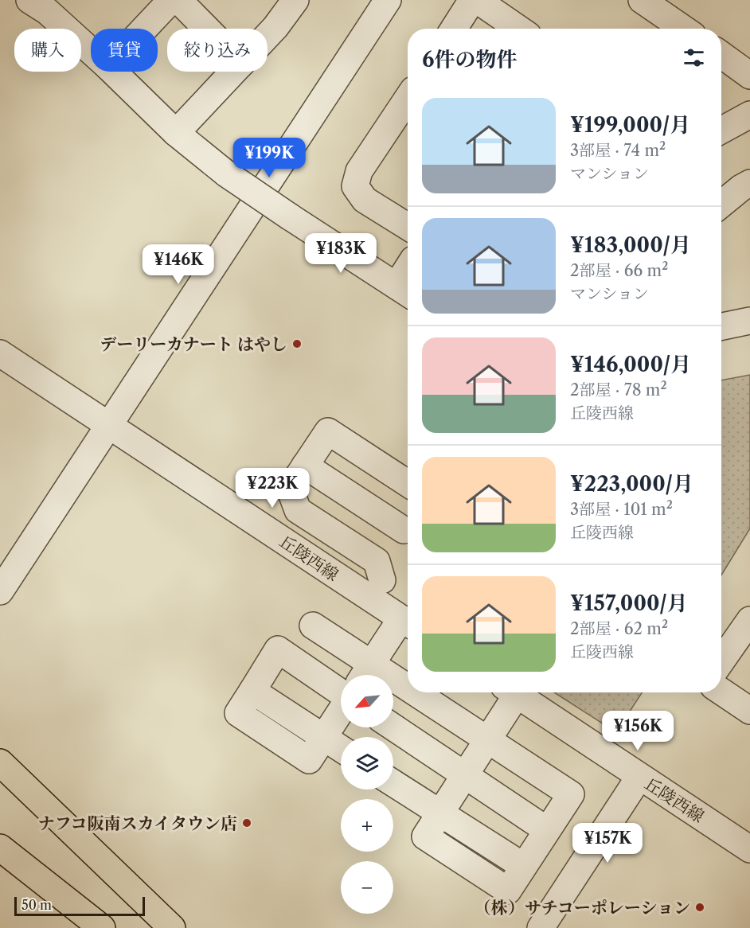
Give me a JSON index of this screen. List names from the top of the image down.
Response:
{
  "streets": {
    "street": ["丘陵西線"]
  },
  "places": ["デーリーカナート はやし", "ナフコ阪南スカイタウン店", "（株）サチコーポレーション"],
  "scale_bar": "50 m",
  "north": "bottom left",
  "page": {
    "chip": ["購入", "賃貸", "絞り込み"],
    "heading": "6件の物件",
    "list": [
      {
        "name": "¥199,000/月",
        "note": "3部屋 · 74 m² · マンション"
      },
      {
        "name": "¥183,000/月",
        "note": "2部屋 · 66 m² · マンション"
      },
      {
        "name": "¥146,000/月",
        "note": "2部屋 · 78 m² · 丘陵西線"
      },
      {
        "name": "¥223,000/月",
        "note": "3部屋 · 101 m² · 丘陵西線"
      },
      {
        "name": "¥157,000/月",
        "note": "2部屋 · 62 m² · 丘陵西線"
      }
    ],
    "price": [
      "¥199K",
      "¥183K",
      "¥146K",
      "¥223K",
      "¥156K",
      "¥157K"
    ],
    "map_buttons": ["+", "−"],
    "scale": "50 m"
  }
}
